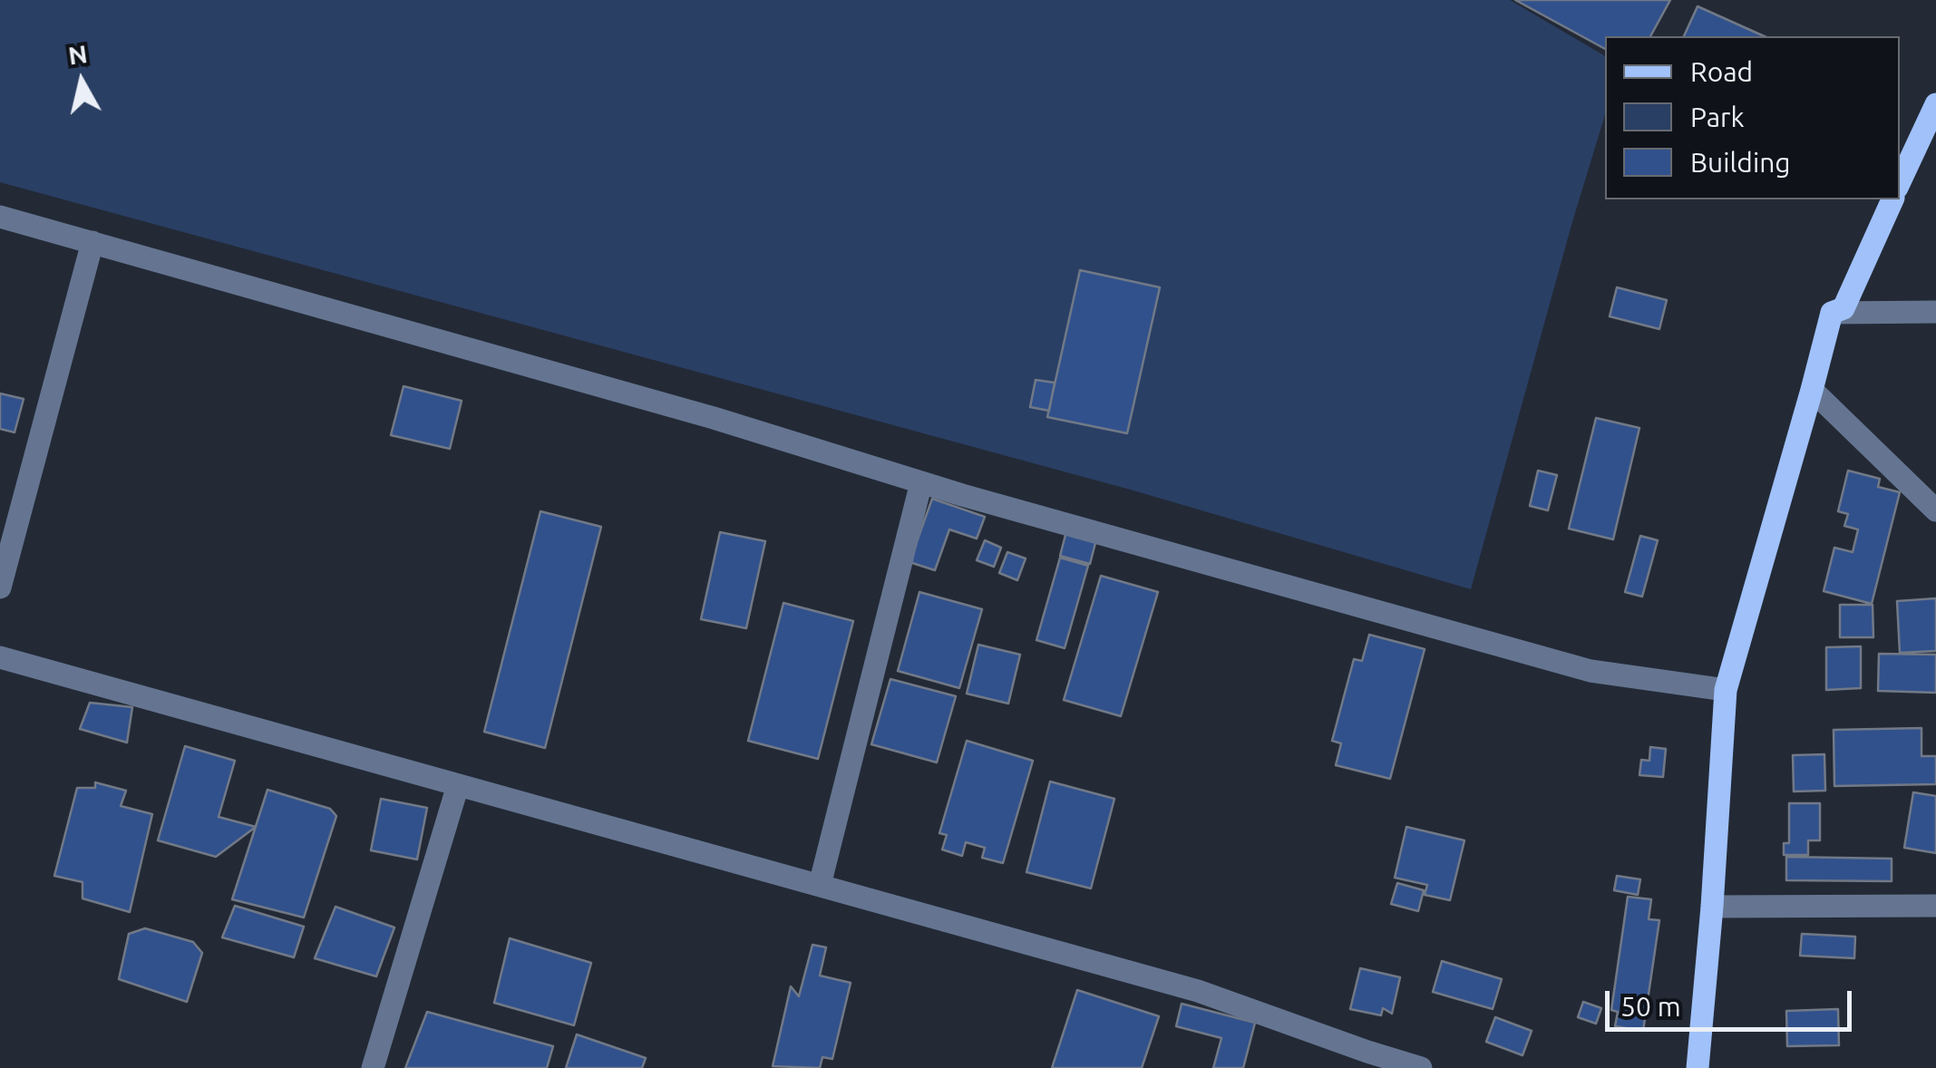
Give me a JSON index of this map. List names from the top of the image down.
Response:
{
  "legend": ["Road", "Park", "Building"],
  "scale_bar": "50 m",
  "north": "top"
}
